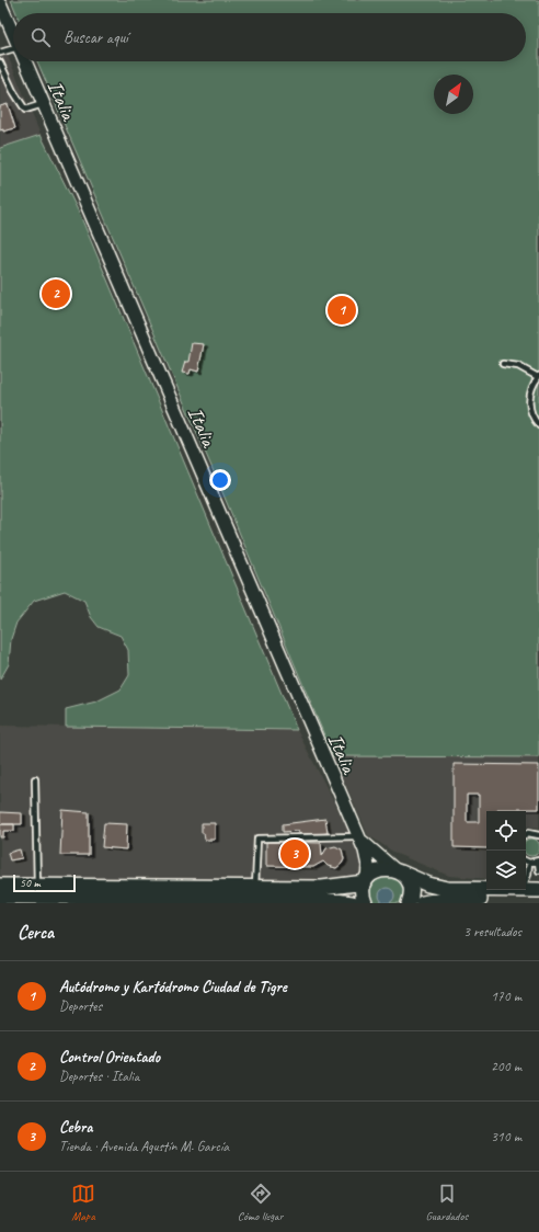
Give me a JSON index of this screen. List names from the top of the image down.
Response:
{
  "streets": {
    "street": ["Italia"]
  },
  "scale_bar": "50 m",
  "north": "top right",
  "page": {
    "search": "Buscar aquí",
    "pins": ["2", "1", "3"],
    "scale": "50 m",
    "heading": ["Cerca", "3 resultados"],
    "list": [
      {
        "mark": "1",
        "name": "Autódromo y Kartódromo Ciudad de Tigre",
        "note": "Deportes",
        "value": "170 m"
      },
      {
        "mark": "2",
        "name": "Control Orientado",
        "note": "Deportes · Italia",
        "value": "200 m"
      },
      {
        "mark": "3",
        "name": "Cebra",
        "note": "Tienda · Avenida Agustín M. García",
        "value": "310 m"
      }
    ],
    "nav": ["Mapa", "Cómo llegar", "Guardados"]
  }
}
